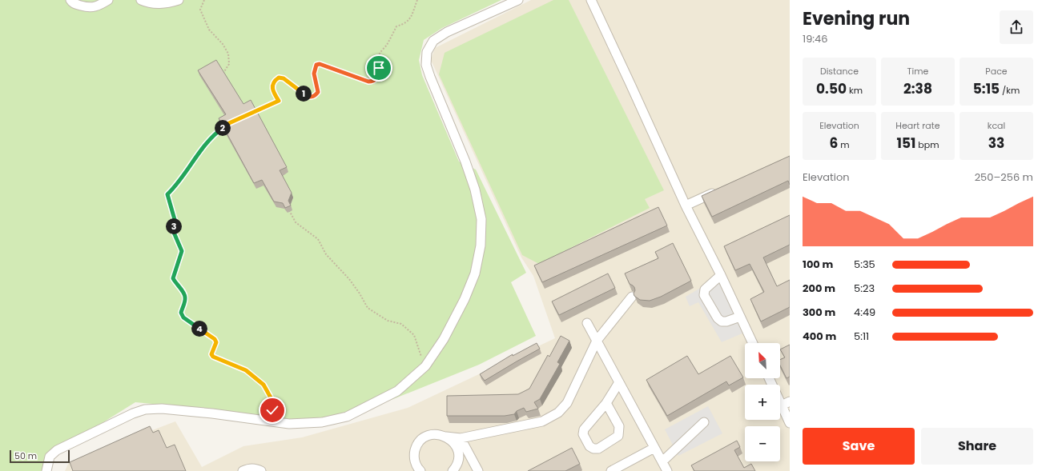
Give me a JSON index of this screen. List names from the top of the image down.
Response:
{
  "scale_bar": "50 m",
  "north": "top left",
  "page": {
    "heading": ["Evening run", "19:46"],
    "stats": [
      ["Distance", "0.50 km"],
      ["Time", "2:38"],
      ["Pace", "5:15 /km"],
      ["Elevation", "6 m"],
      ["Heart rate", "151 bpm"],
      ["kcal", "33"]
    ],
    "pins": [
      "1",
      "2",
      "3",
      "4"
    ],
    "chart": ["Elevation", "250–256 m"],
    "list": [
      {
        "name": "100 m",
        "note": "5:35"
      },
      {
        "name": "200 m",
        "note": "5:23"
      },
      {
        "name": "300 m",
        "note": "4:49"
      },
      {
        "name": "400 m",
        "note": "5:11"
      }
    ],
    "map_buttons": ["+", "−"],
    "buttons": ["Save", "Share"],
    "scale": "50 m"
  }
}
